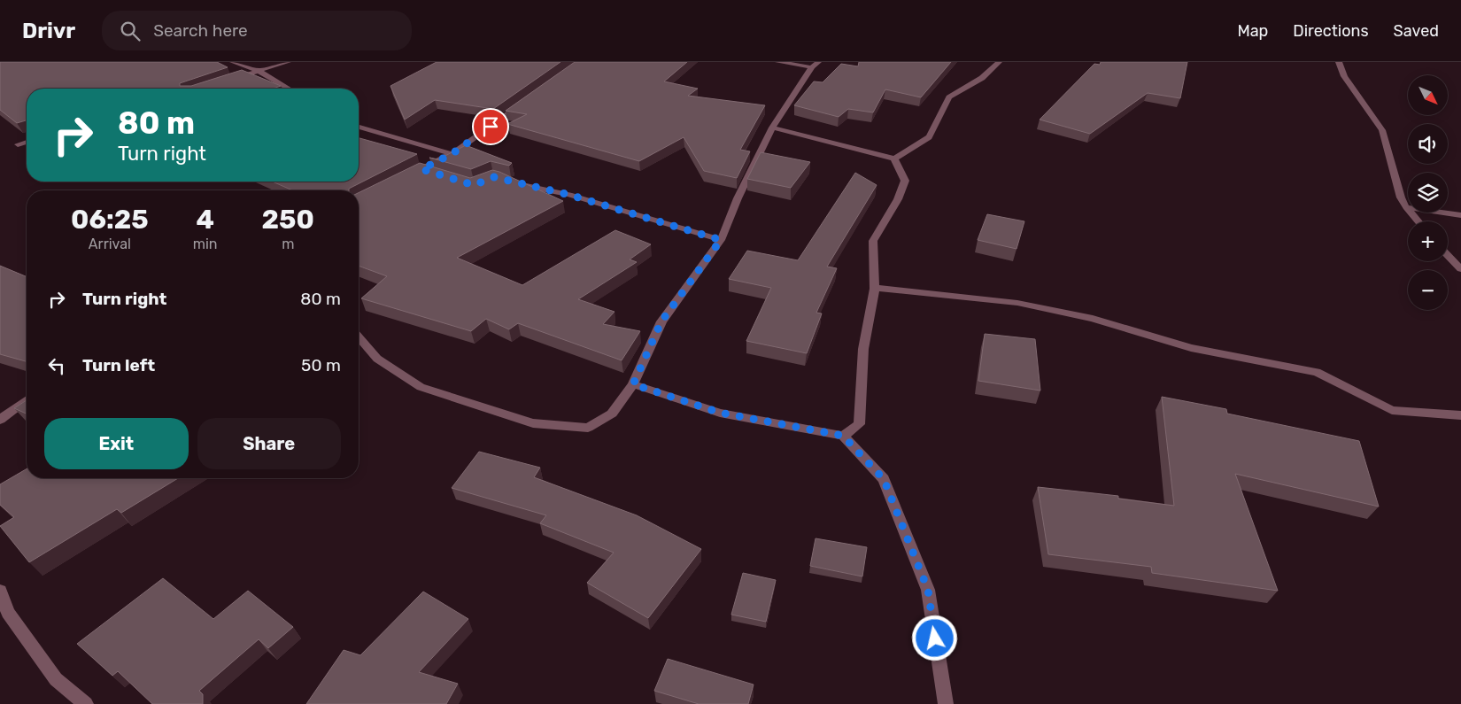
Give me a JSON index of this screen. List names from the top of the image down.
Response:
{
  "north": "bottom right",
  "page": {
    "header": "Drivr",
    "search": "Search here",
    "nav": ["Map", "Directions", "Saved"],
    "map_buttons": ["+", "−"],
    "turn": ["80 m", "Turn right"],
    "eta": [
      "06:25",
      "Arrival",
      "4",
      "min",
      "250",
      "m"
    ],
    "list": [
      {
        "name": "Turn right",
        "value": "80 m"
      },
      {
        "name": "Turn left",
        "value": "50 m"
      }
    ],
    "buttons": ["Exit", "Share"]
  }
}
